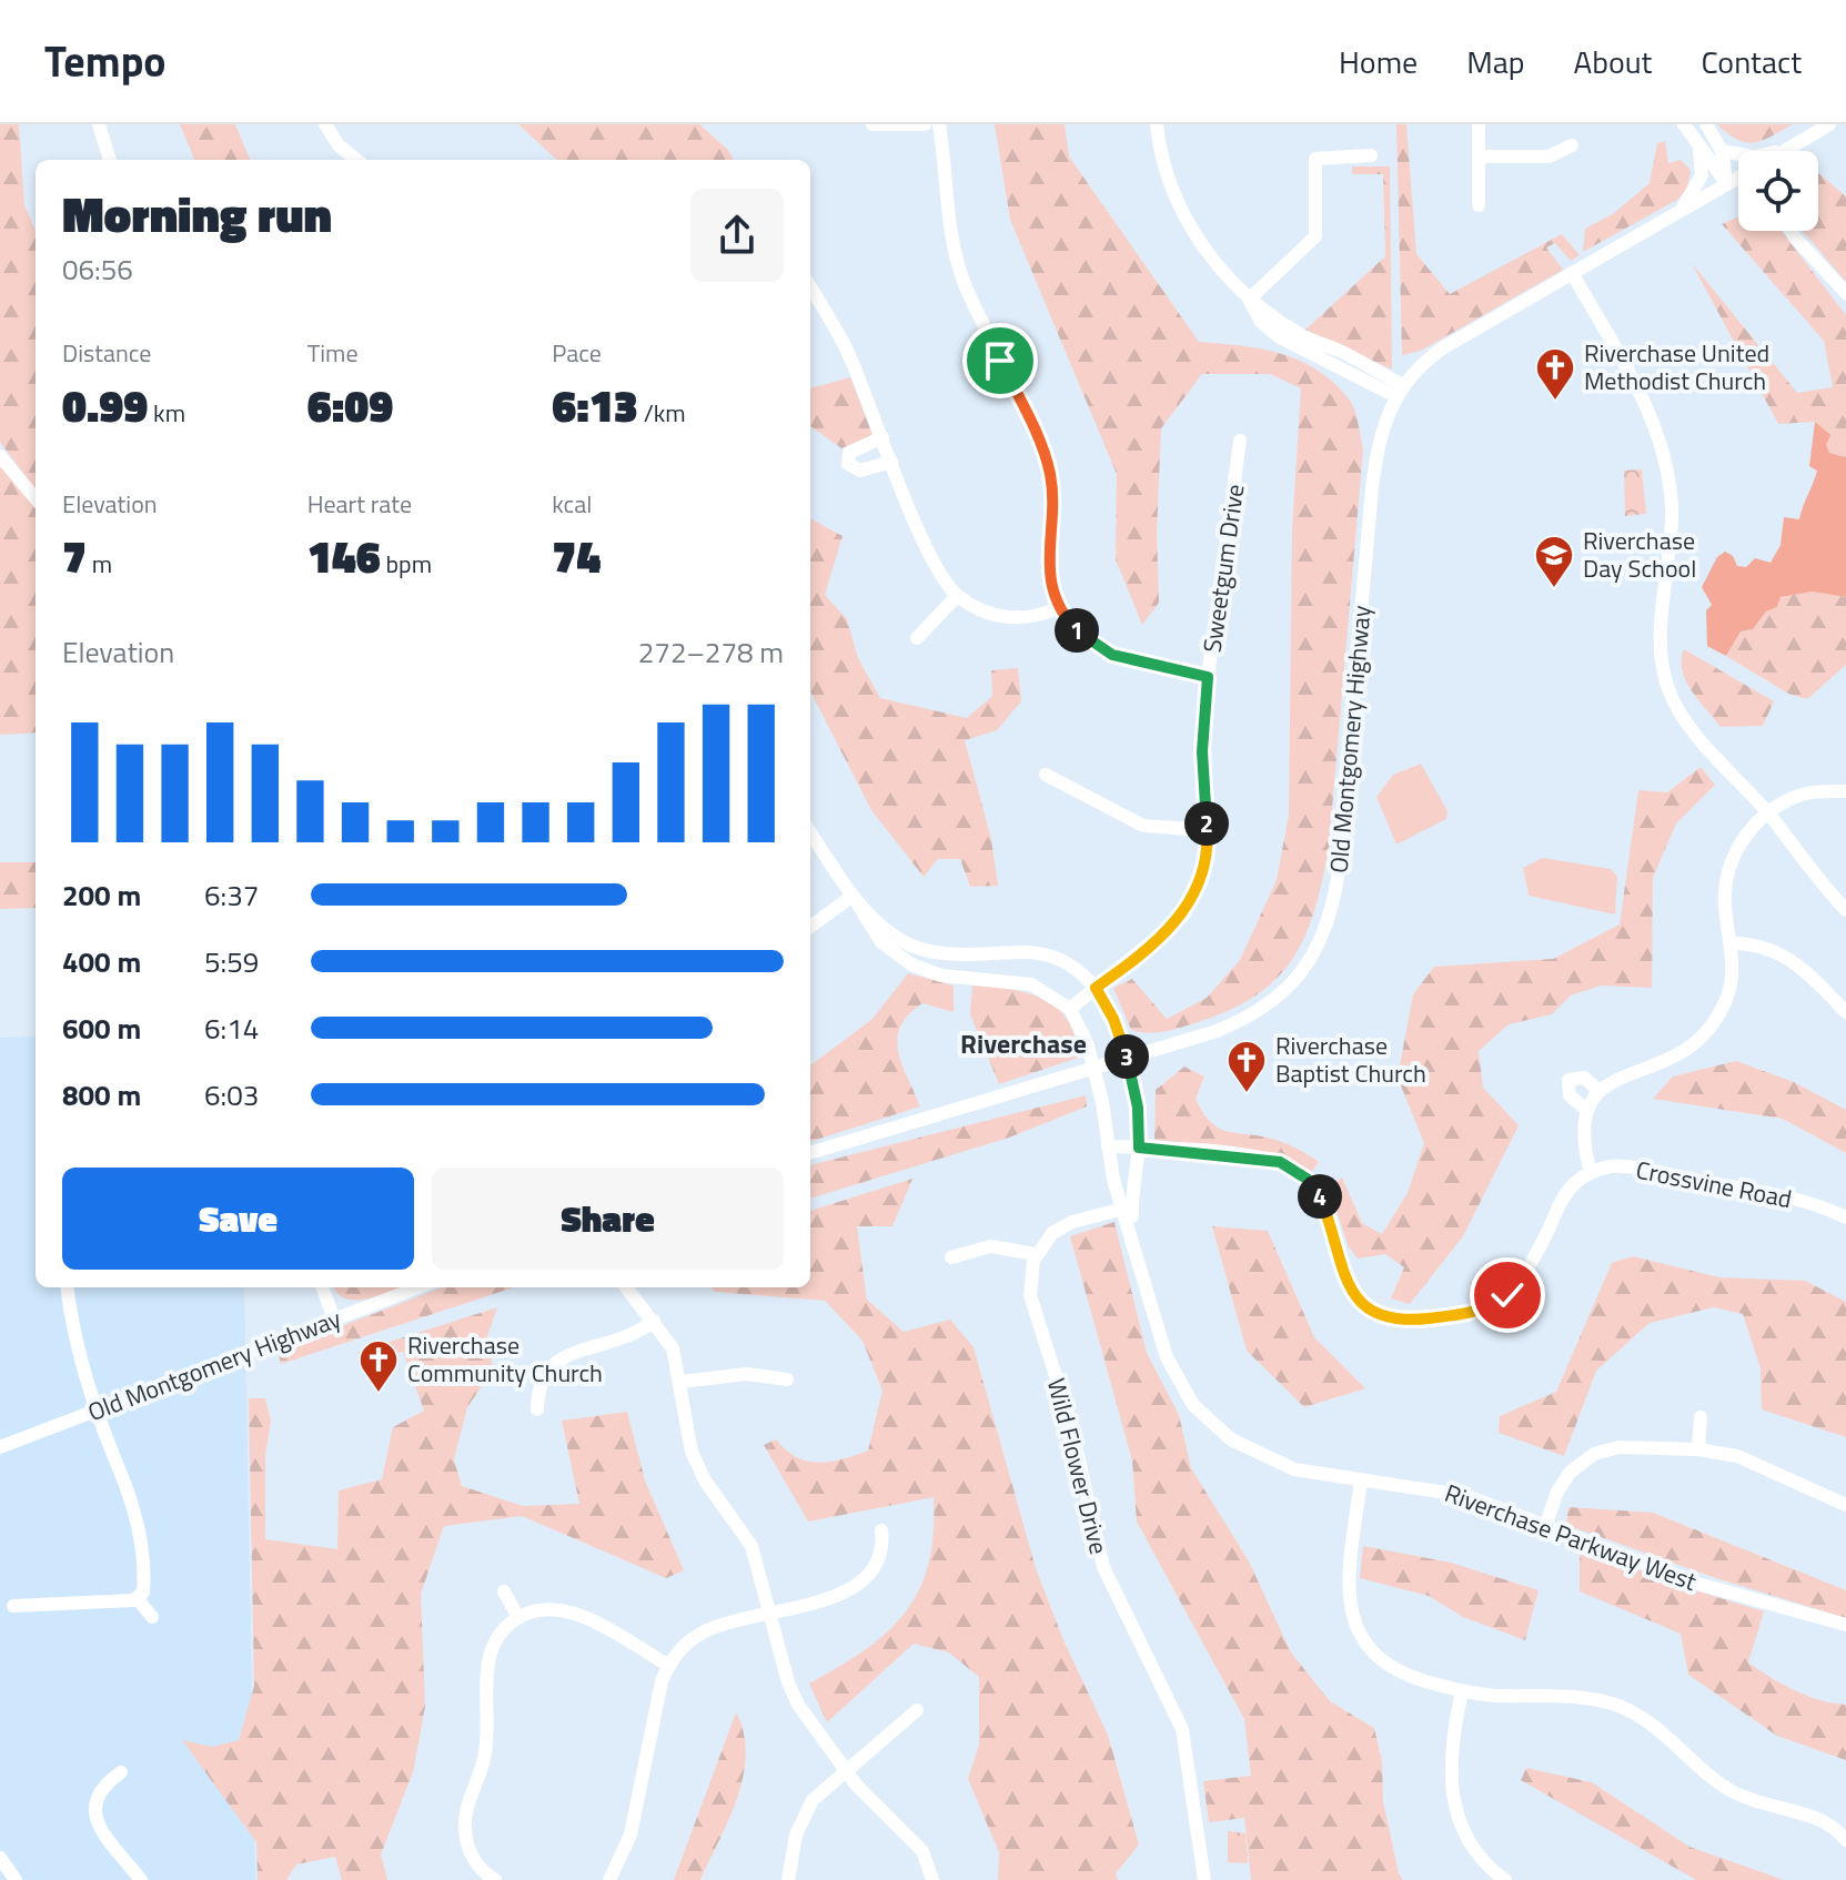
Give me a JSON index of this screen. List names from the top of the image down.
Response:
{
  "streets": {
    "street": [
      "Sweetgum Drive",
      "Old Montgomery Highway",
      "Crossvine Road",
      "Wild Flower Drive",
      "Riverchase Parkway West"
    ]
  },
  "crossings": [
    ["Sweetgum Drive", "Riverchase Parkway West"],
    ["Old Montgomery Highway", "Riverchase Parkway West"]
  ],
  "districts": ["Riverchase"],
  "places": {
    "church": ["Riverchase United Methodist Church", "Riverchase Baptist Church", "Riverchase Community Church"],
    "school or university": ["Riverchase Day School"]
  },
  "page": {
    "header": "Tempo",
    "nav": [
      "Home",
      "Map",
      "About",
      "Contact"
    ],
    "heading": ["Morning run", "06:56"],
    "stats": [
      ["Distance", "0.99 km"],
      ["Time", "6:09"],
      ["Pace", "6:13 /km"],
      ["Elevation", "7 m"],
      ["Heart rate", "146 bpm"],
      ["kcal", "74"]
    ],
    "pins": [
      "1",
      "2",
      "3",
      "4"
    ],
    "chart": ["Elevation", "272–278 m"],
    "list": [
      {
        "name": "200 m",
        "note": "6:37"
      },
      {
        "name": "400 m",
        "note": "5:59"
      },
      {
        "name": "600 m",
        "note": "6:14"
      },
      {
        "name": "800 m",
        "note": "6:03"
      }
    ],
    "buttons": ["Save", "Share"]
  }
}
